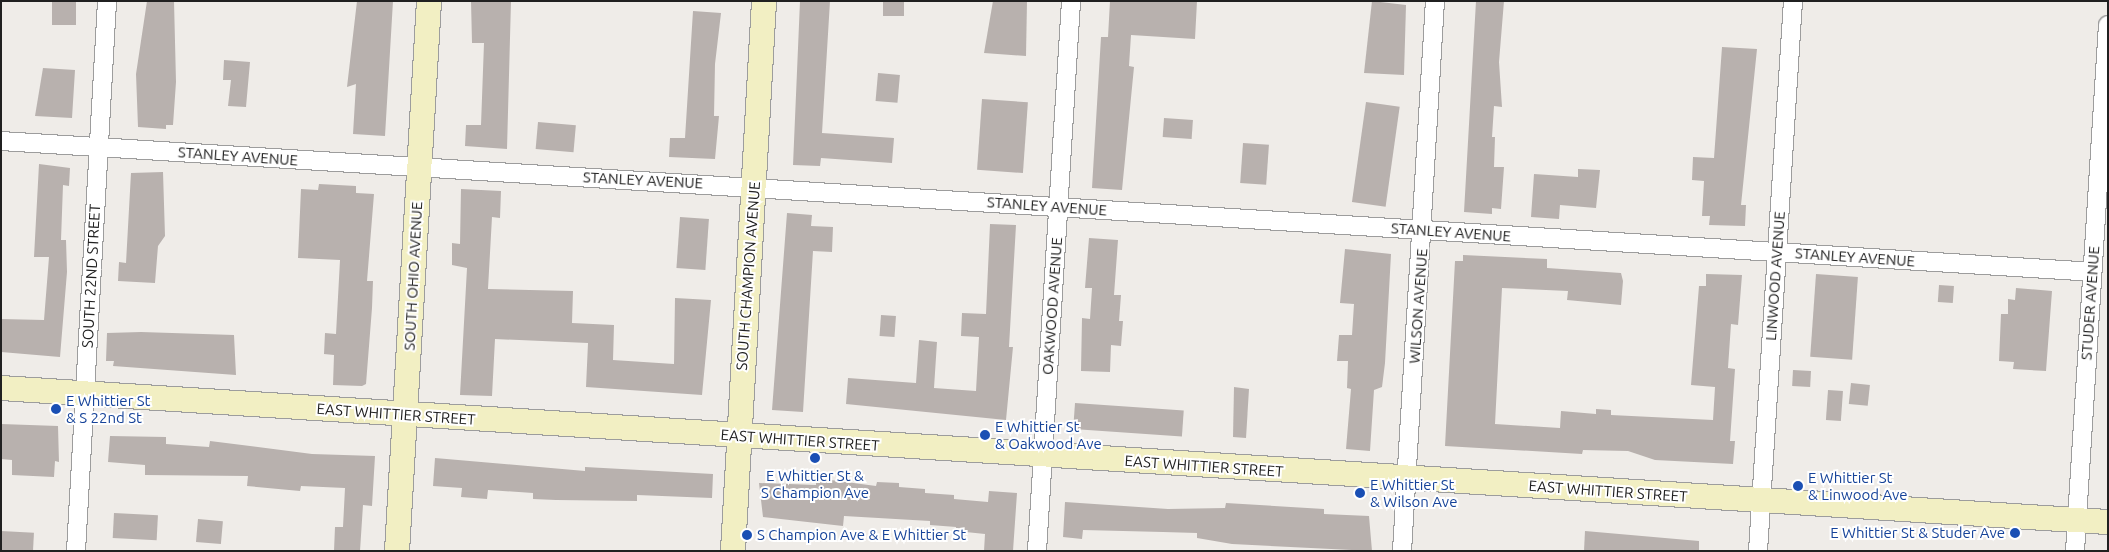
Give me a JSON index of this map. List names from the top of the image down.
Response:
{
  "streets": {
    "street": [
      "STANLEY AVENUE",
      "SOUTH 22ND STREET",
      "SOUTH OHIO AVENUE",
      "SOUTH CHAMPION AVENUE",
      "LINWOOD AVENUE",
      "STUDER AVENUE",
      "OAKWOOD AVENUE",
      "WILSON AVENUE",
      "EAST WHITTIER STREET"
    ]
  },
  "crossings": [
    ["STANLEY AVENUE", "SOUTH 22ND STREET"],
    ["STANLEY AVENUE", "SOUTH OHIO AVENUE"],
    ["STANLEY AVENUE", "SOUTH CHAMPION AVENUE"],
    ["STANLEY AVENUE", "LINWOOD AVENUE"],
    ["STANLEY AVENUE", "STUDER AVENUE"],
    ["STANLEY AVENUE", "OAKWOOD AVENUE"],
    ["STANLEY AVENUE", "WILSON AVENUE"],
    ["SOUTH 22ND STREET", "EAST WHITTIER STREET"],
    ["SOUTH OHIO AVENUE", "EAST WHITTIER STREET"],
    ["SOUTH CHAMPION AVENUE", "EAST WHITTIER STREET"],
    ["LINWOOD AVENUE", "EAST WHITTIER STREET"],
    ["STUDER AVENUE", "EAST WHITTIER STREET"],
    ["OAKWOOD AVENUE", "EAST WHITTIER STREET"],
    ["WILSON AVENUE", "EAST WHITTIER STREET"]
  ],
  "places": [
    "E Whittier St & S 22nd St",
    "E Whittier St & Oakwood Ave",
    "E Whittier St & S Champion Ave",
    "E Whittier St & Linwood Ave",
    "E Whittier St & Wilson Ave",
    "E Whittier St & Studer Ave",
    "S Champion Ave & E Whittier St"
  ]
}
